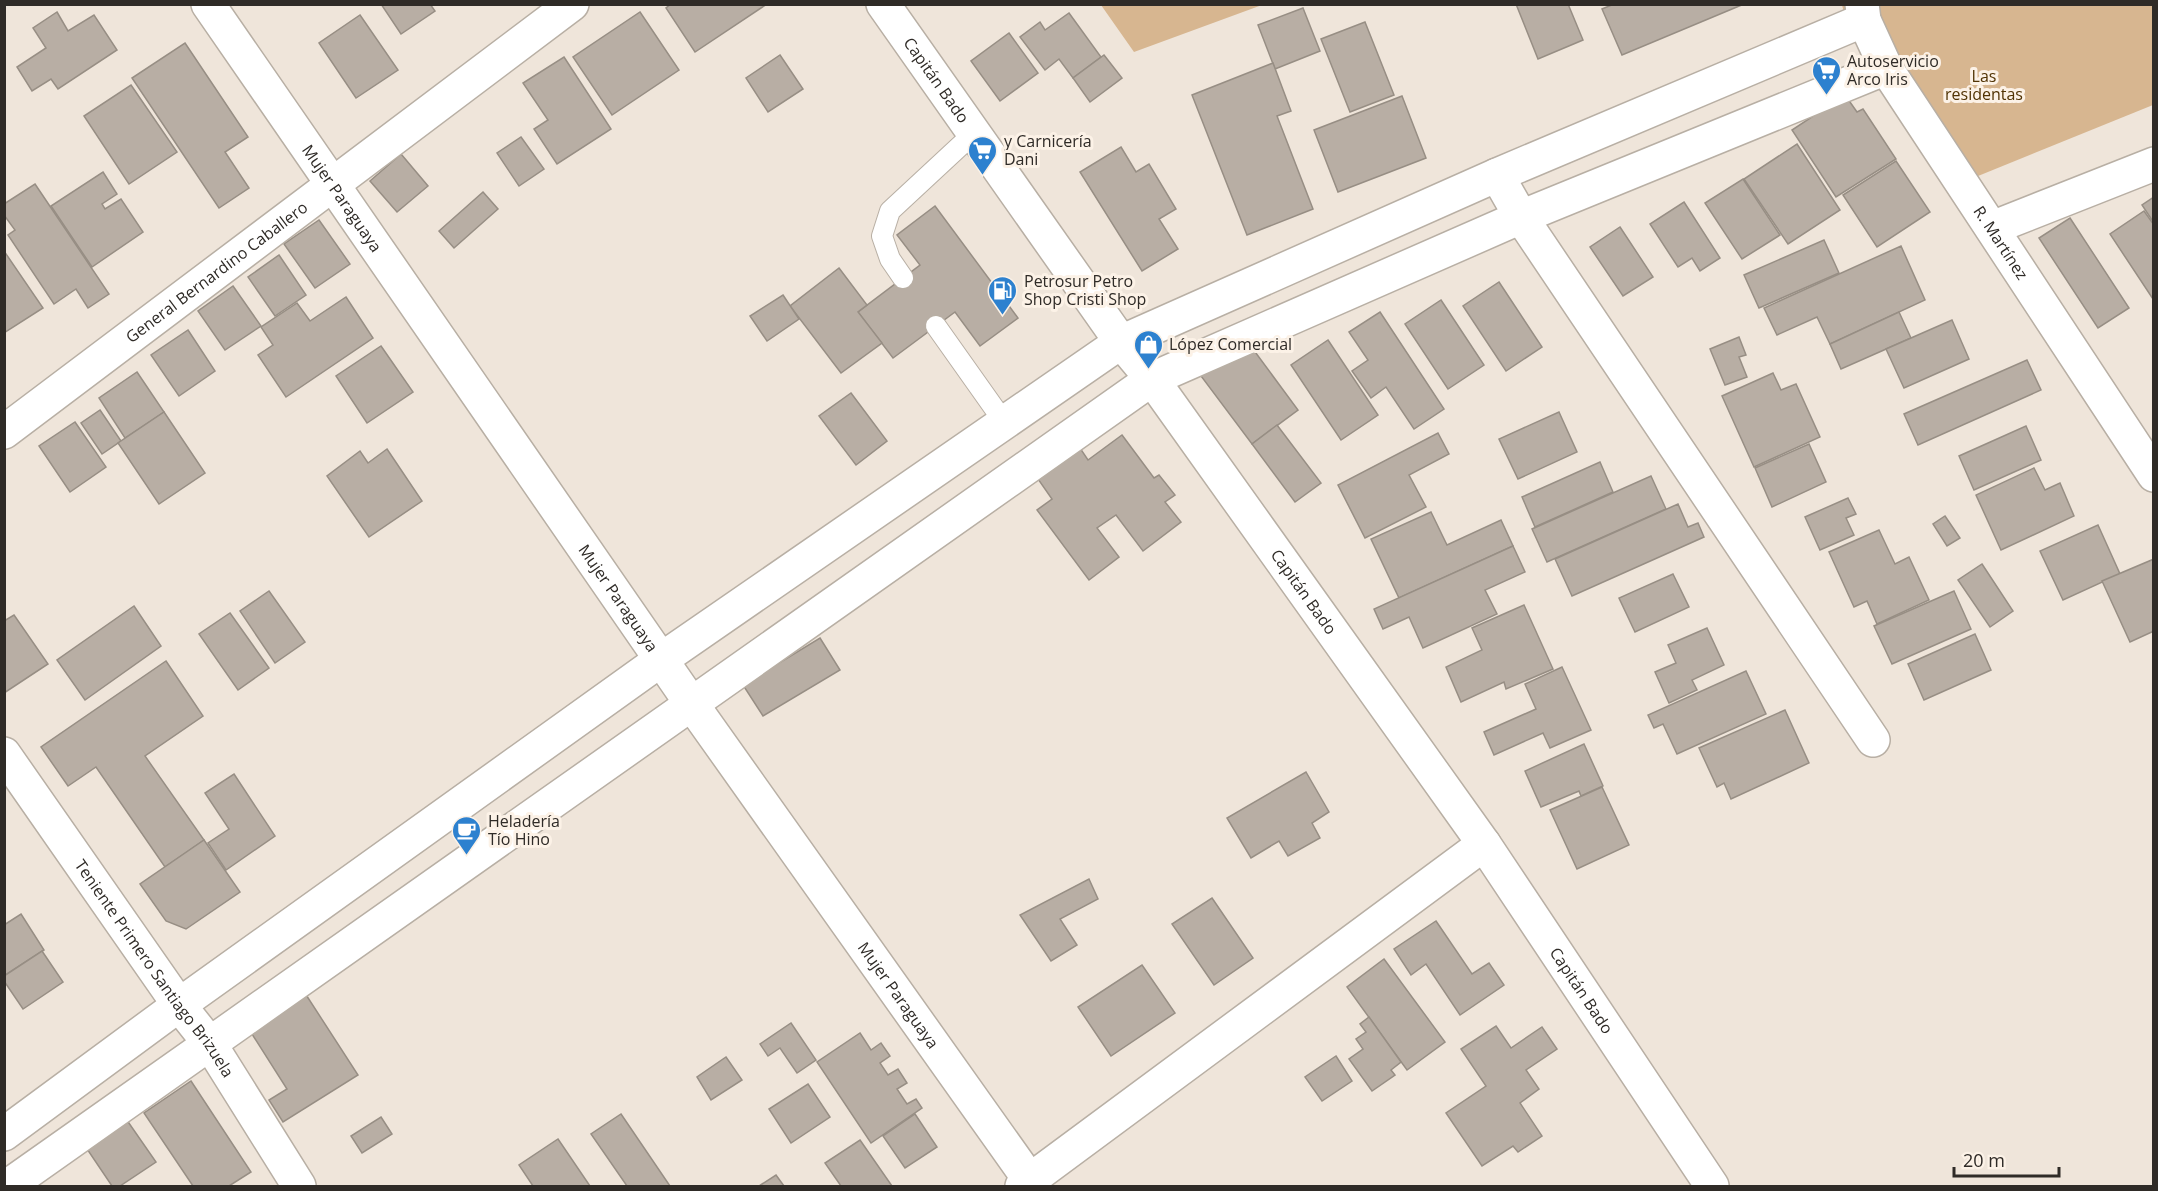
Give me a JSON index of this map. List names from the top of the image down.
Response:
{
  "streets": {
    "street": [
      "Capitán Bado",
      "Mujer Paraguaya",
      "R. Martínez",
      "General Bernardino Caballero",
      "Teniente Primero Santiago Brizuela"
    ]
  },
  "crossings": [
    ["Mujer Paraguaya", "General Bernardino Caballero"]
  ],
  "parks": ["Las residentas"],
  "places": {
    "supermarket": ["Autoservicio Arco Iris", "y Carnicería Dani"],
    "fuel station": ["Petrosur Petro Shop Cristi Shop"],
    "shop": ["López Comercial"],
    "cafe": ["Heladería Tío Hino"]
  },
  "scale_bar": "20 m"
}
